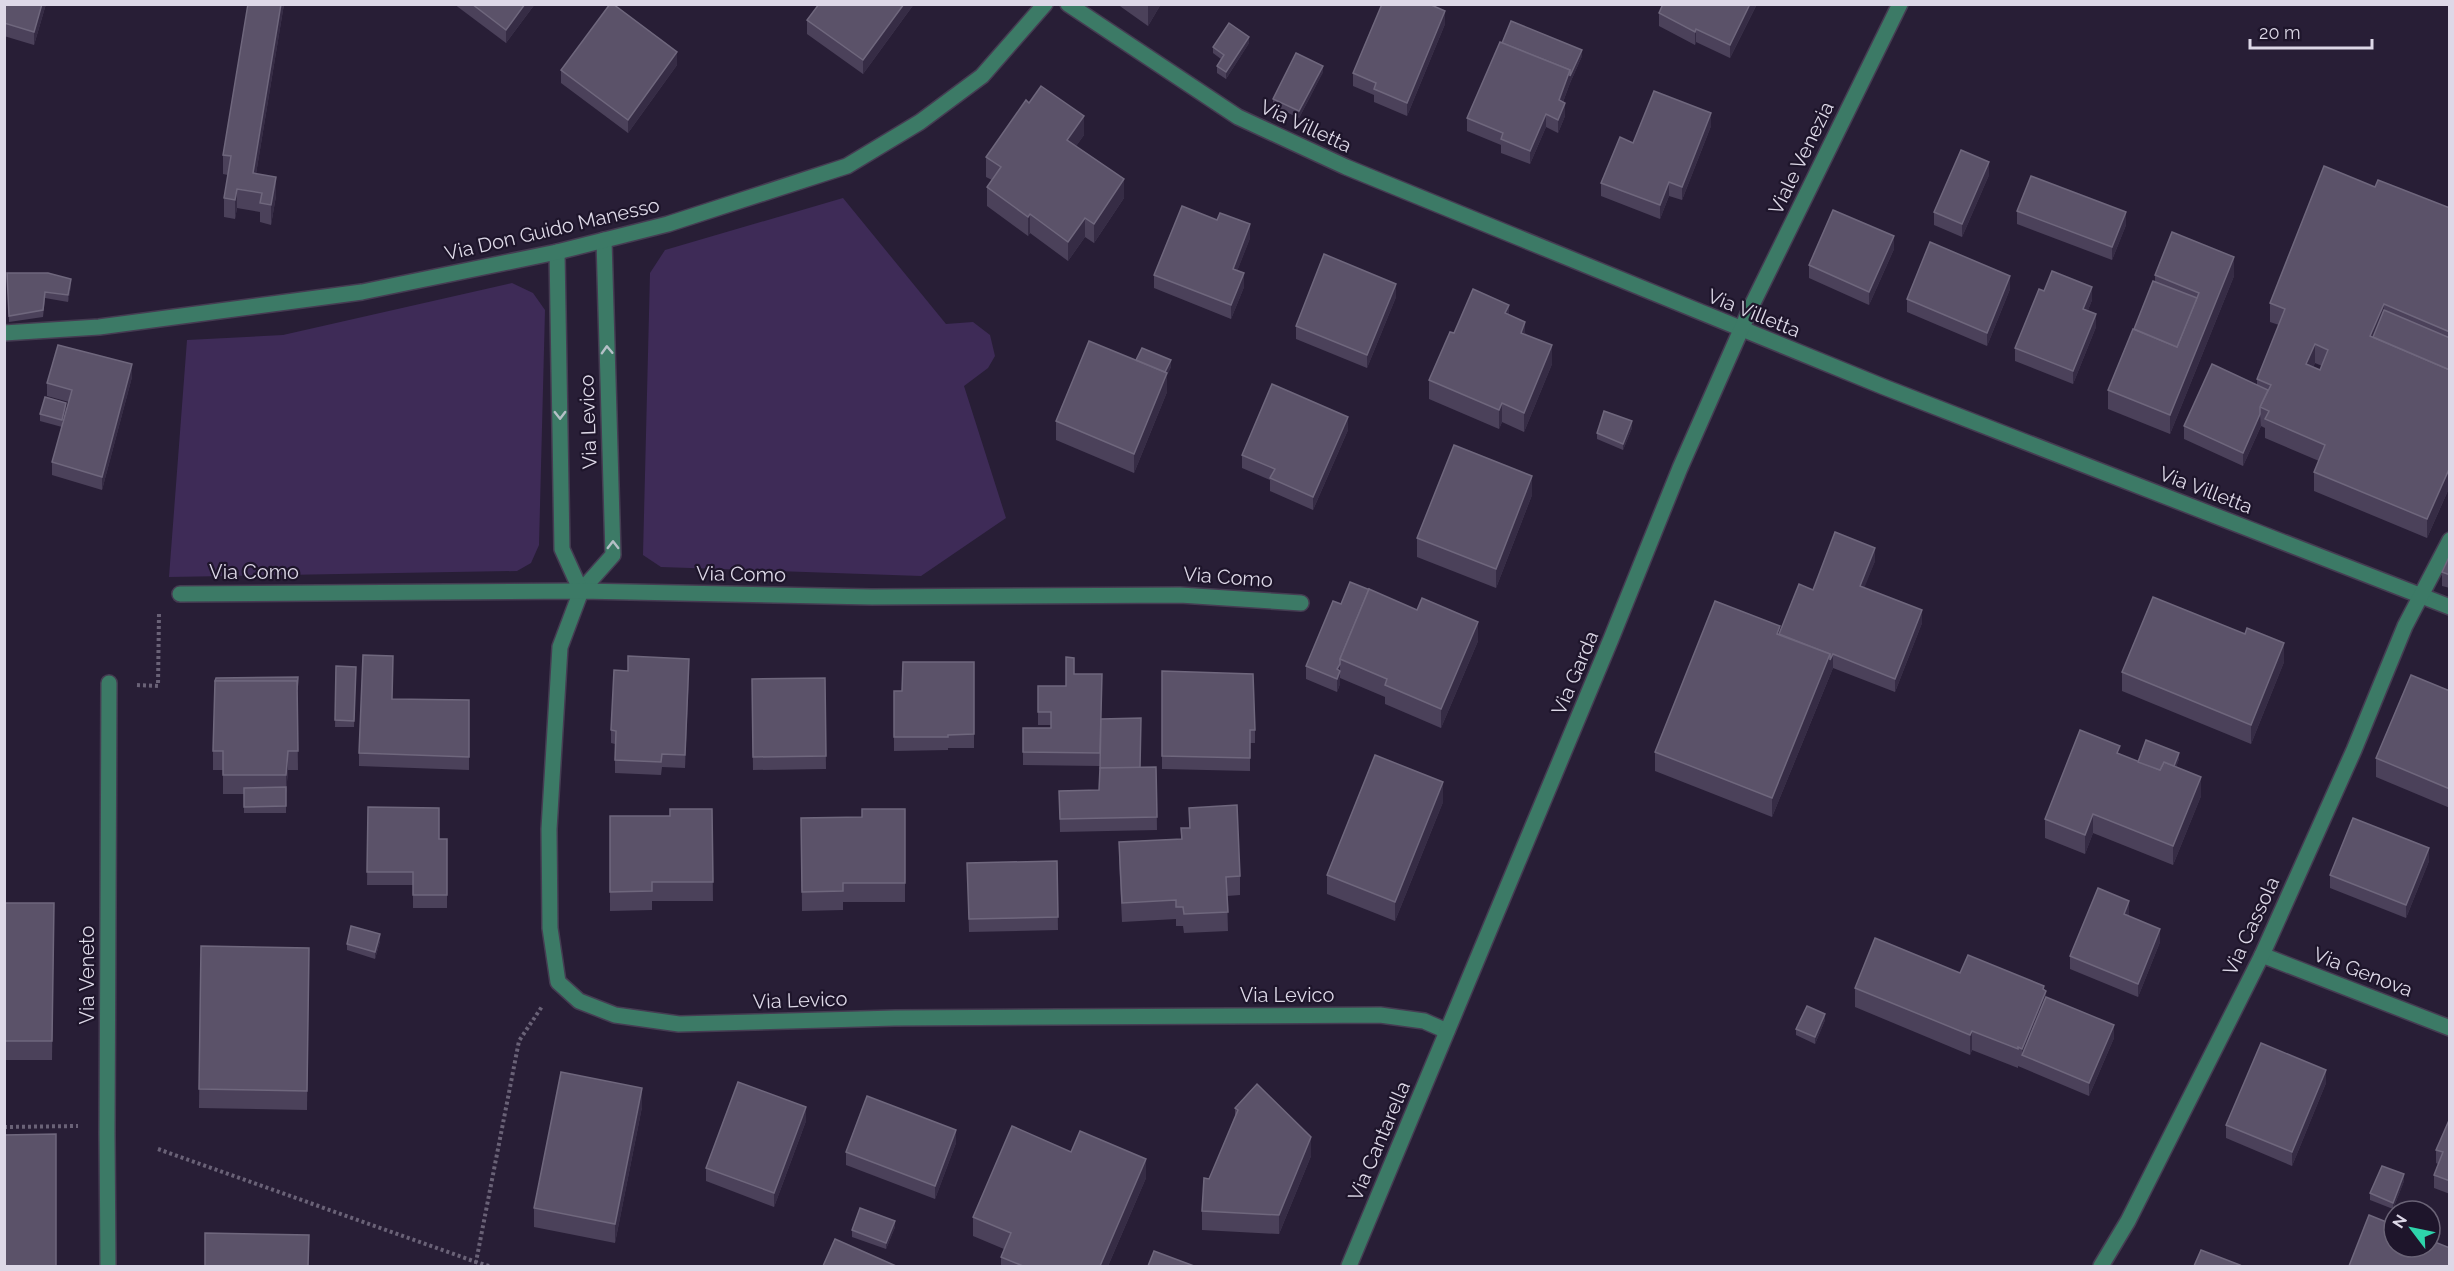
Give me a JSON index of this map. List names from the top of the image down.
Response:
{
  "streets": {
    "street": [
      "Via Villetta",
      "Viale Venezia",
      "Via Don Guido Manesso",
      "Via Levico",
      "Via Como",
      "Via Garda",
      "Via Cassola",
      "Via Genova",
      "Via Veneto",
      "Via Cantarella"
    ]
  },
  "crossings": [
    ["Via Villetta", "Viale Venezia"],
    ["Via Villetta", "Via Garda"],
    ["Via Villetta", "Via Cassola"],
    ["Viale Venezia", "Via Garda"],
    ["Via Don Guido Manesso", "Via Levico"],
    ["Via Levico", "Via Como"],
    ["Via Levico", "Via Garda"],
    ["Via Levico", "Via Cantarella"],
    ["Via Garda", "Via Cantarella"],
    ["Via Cassola", "Via Genova"]
  ],
  "scale_bar": "20 m",
  "north": "top left"
}
